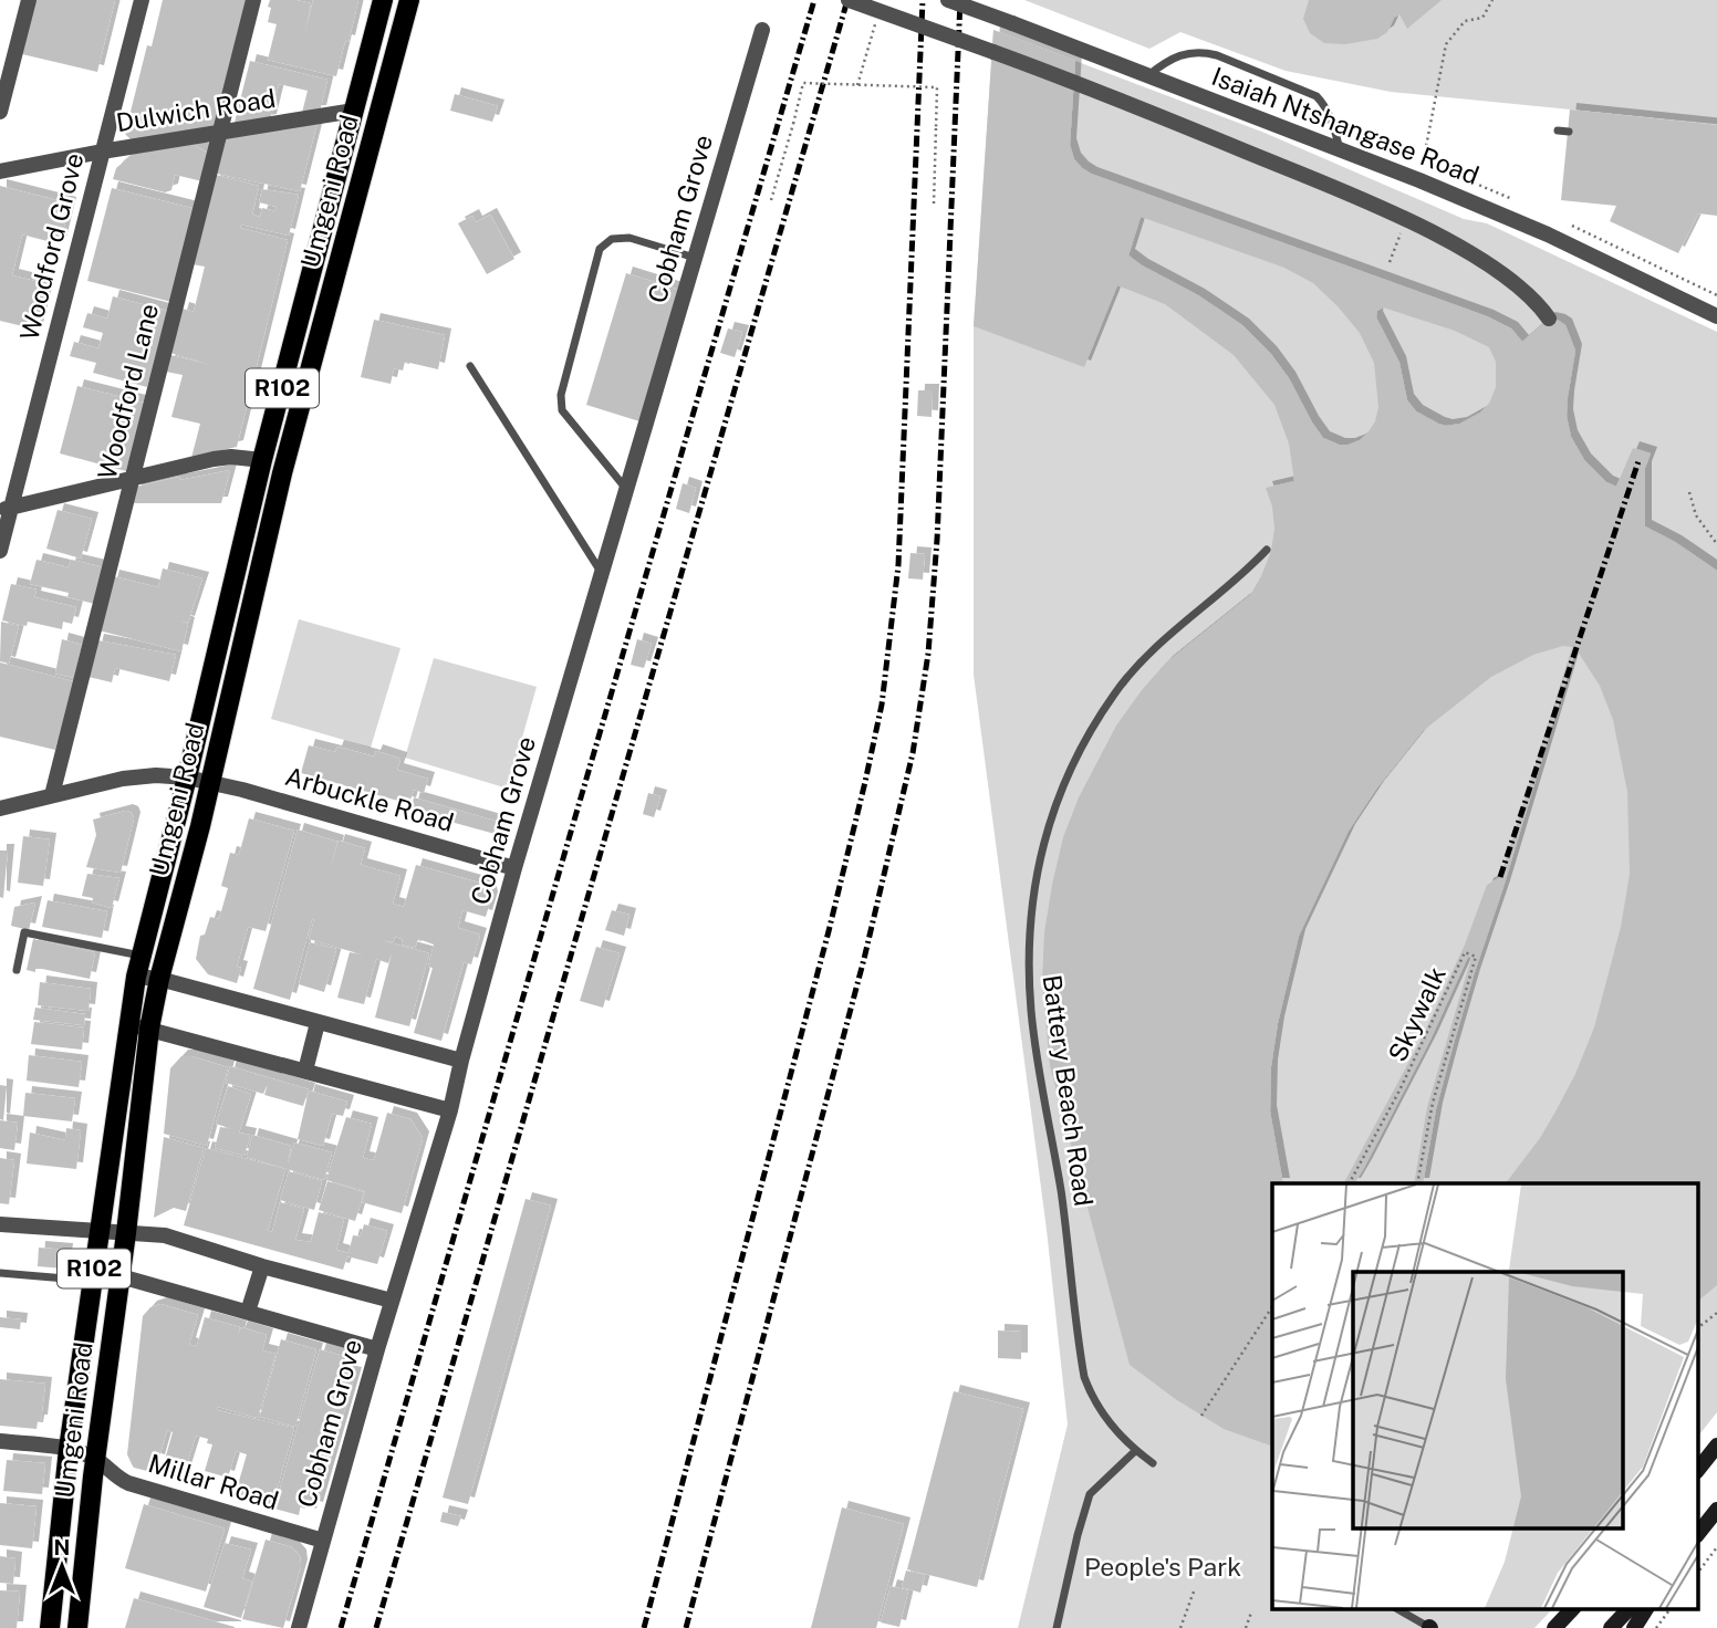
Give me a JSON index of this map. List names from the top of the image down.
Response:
{
  "streets": {
    "main road": ["Umgeni Road", "R102"],
    "street": [
      "Dulwich Road",
      "Isaiah Ntshangase Road",
      "Cobham Grove",
      "Woodford Grove",
      "Woodford Lane",
      "Arbuckle Road",
      "Millar Road"
    ],
    "lane": ["Battery Beach Road"],
    "path": ["Skywalk"]
  },
  "crossings": [
    ["Dulwich Road", "Umgeni Road"],
    ["Dulwich Road", "Woodford Grove"],
    ["Dulwich Road", "Woodford Lane"],
    ["Umgeni Road", "Arbuckle Road"],
    ["Umgeni Road", "Millar Road"],
    ["Cobham Grove", "Arbuckle Road"],
    ["Cobham Grove", "Millar Road"],
    ["Woodford Lane", "Arbuckle Road"]
  ],
  "parks": ["People's Park"],
  "north": "top"
}
